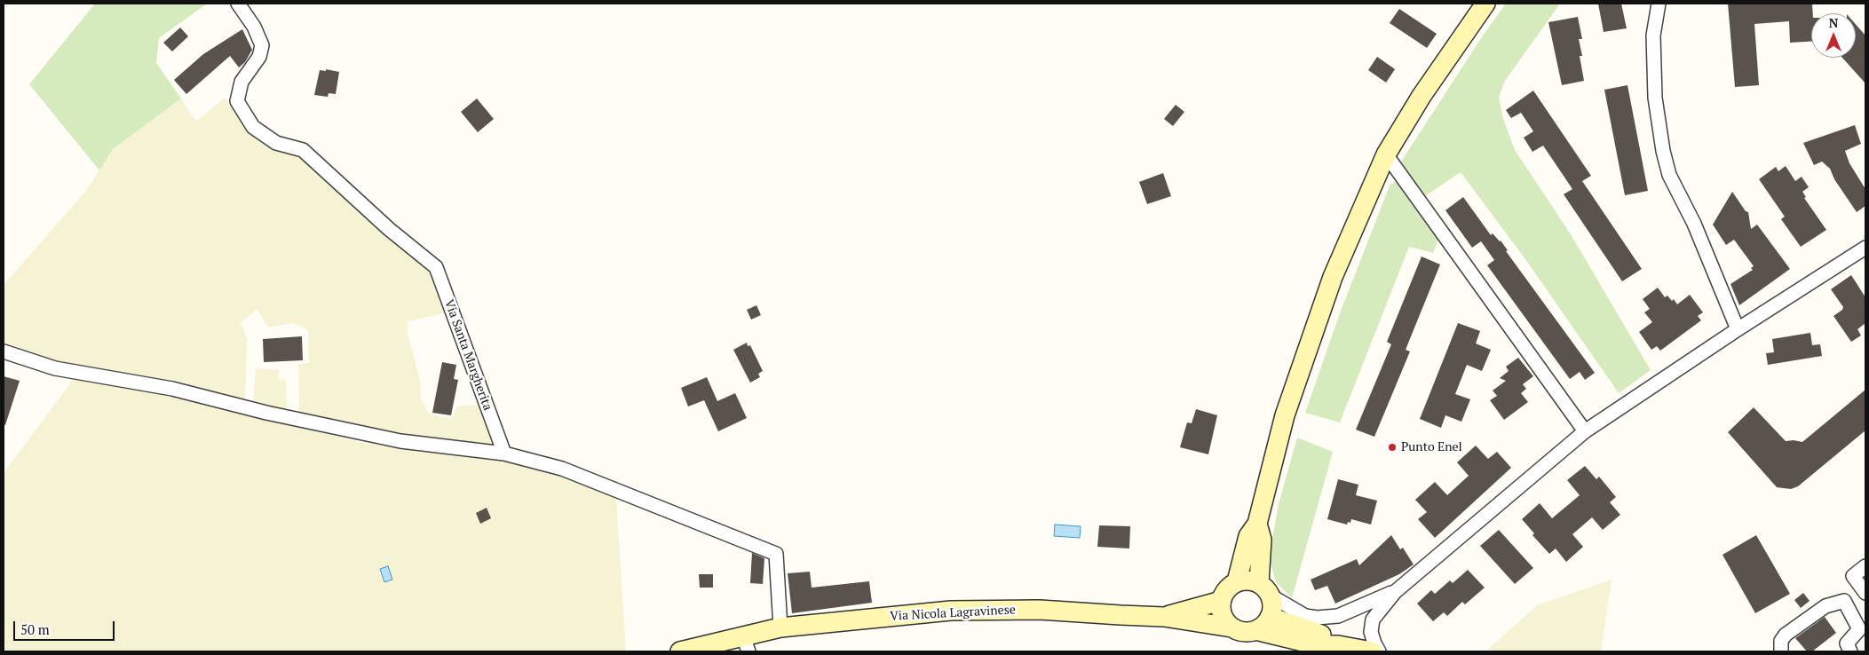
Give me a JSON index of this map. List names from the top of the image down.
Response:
{
  "streets": {
    "street": ["Via Santa Margherita", "Via Nicola Lagravinese"]
  },
  "places": ["Punto Enel"],
  "scale_bar": "50 m",
  "north": "top"
}
